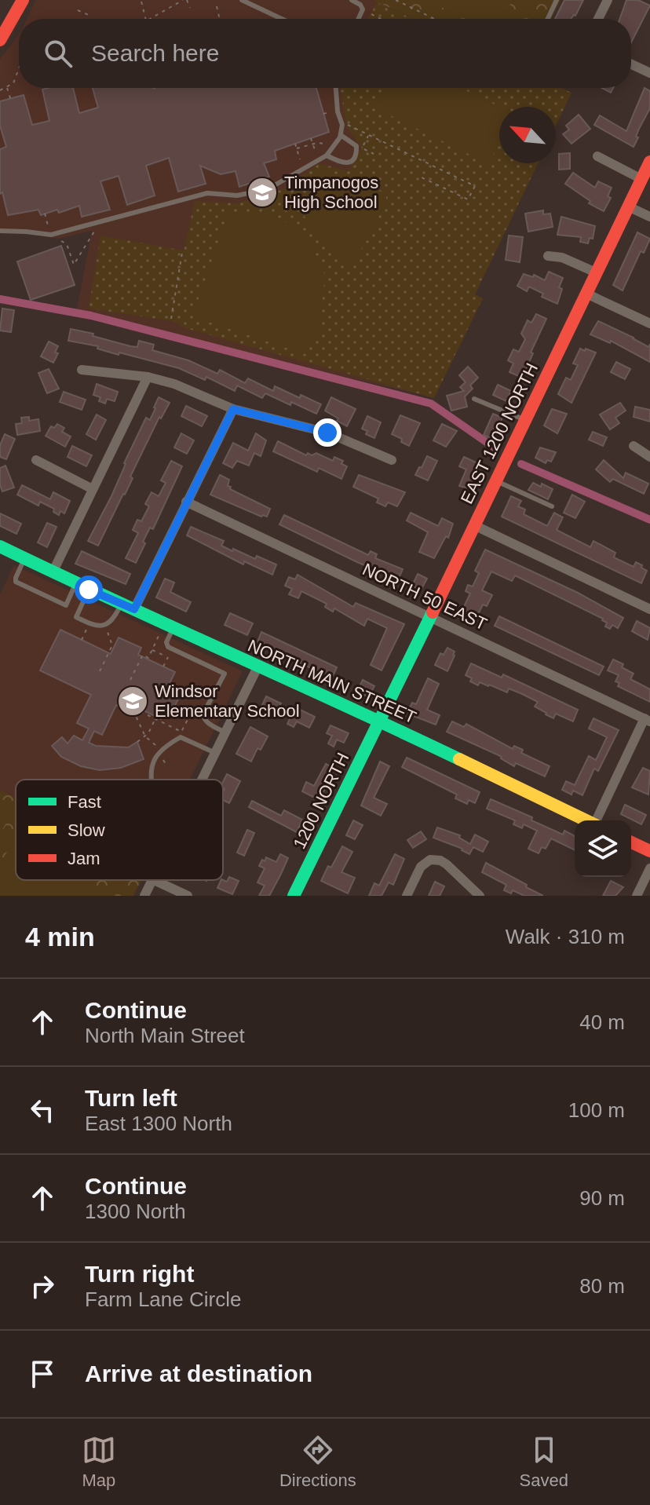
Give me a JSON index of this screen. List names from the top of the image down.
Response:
{
  "streets": {
    "street": [
      "EAST 1200 NORTH",
      "NORTH 50 EAST",
      "NORTH MAIN STREET",
      "1200 NORTH"
    ]
  },
  "crossings": [
    ["EAST 1200 NORTH", "NORTH 50 EAST"],
    ["EAST 1200 NORTH", "NORTH MAIN STREET"],
    ["EAST 1200 NORTH", "1200 NORTH"],
    ["NORTH MAIN STREET", "1200 NORTH"]
  ],
  "places": {
    "school or university": ["Timpanogos High School", "Windsor Elementary School"]
  },
  "legend": ["Fast", "Slow", "Jam"],
  "north": "top left",
  "page": {
    "search": "Search here",
    "heading": ["4 min", "Walk · 310 m"],
    "list": [
      ["Continue", "North Main Street", "40 m"],
      ["Turn left", "East 1300 North", "100 m"],
      ["Continue", "1300 North", "90 m"],
      ["Turn right", "Farm Lane Circle", "80 m"],
      "Arrive at destination"
    ],
    "nav": ["Map", "Directions", "Saved"]
  }
}
